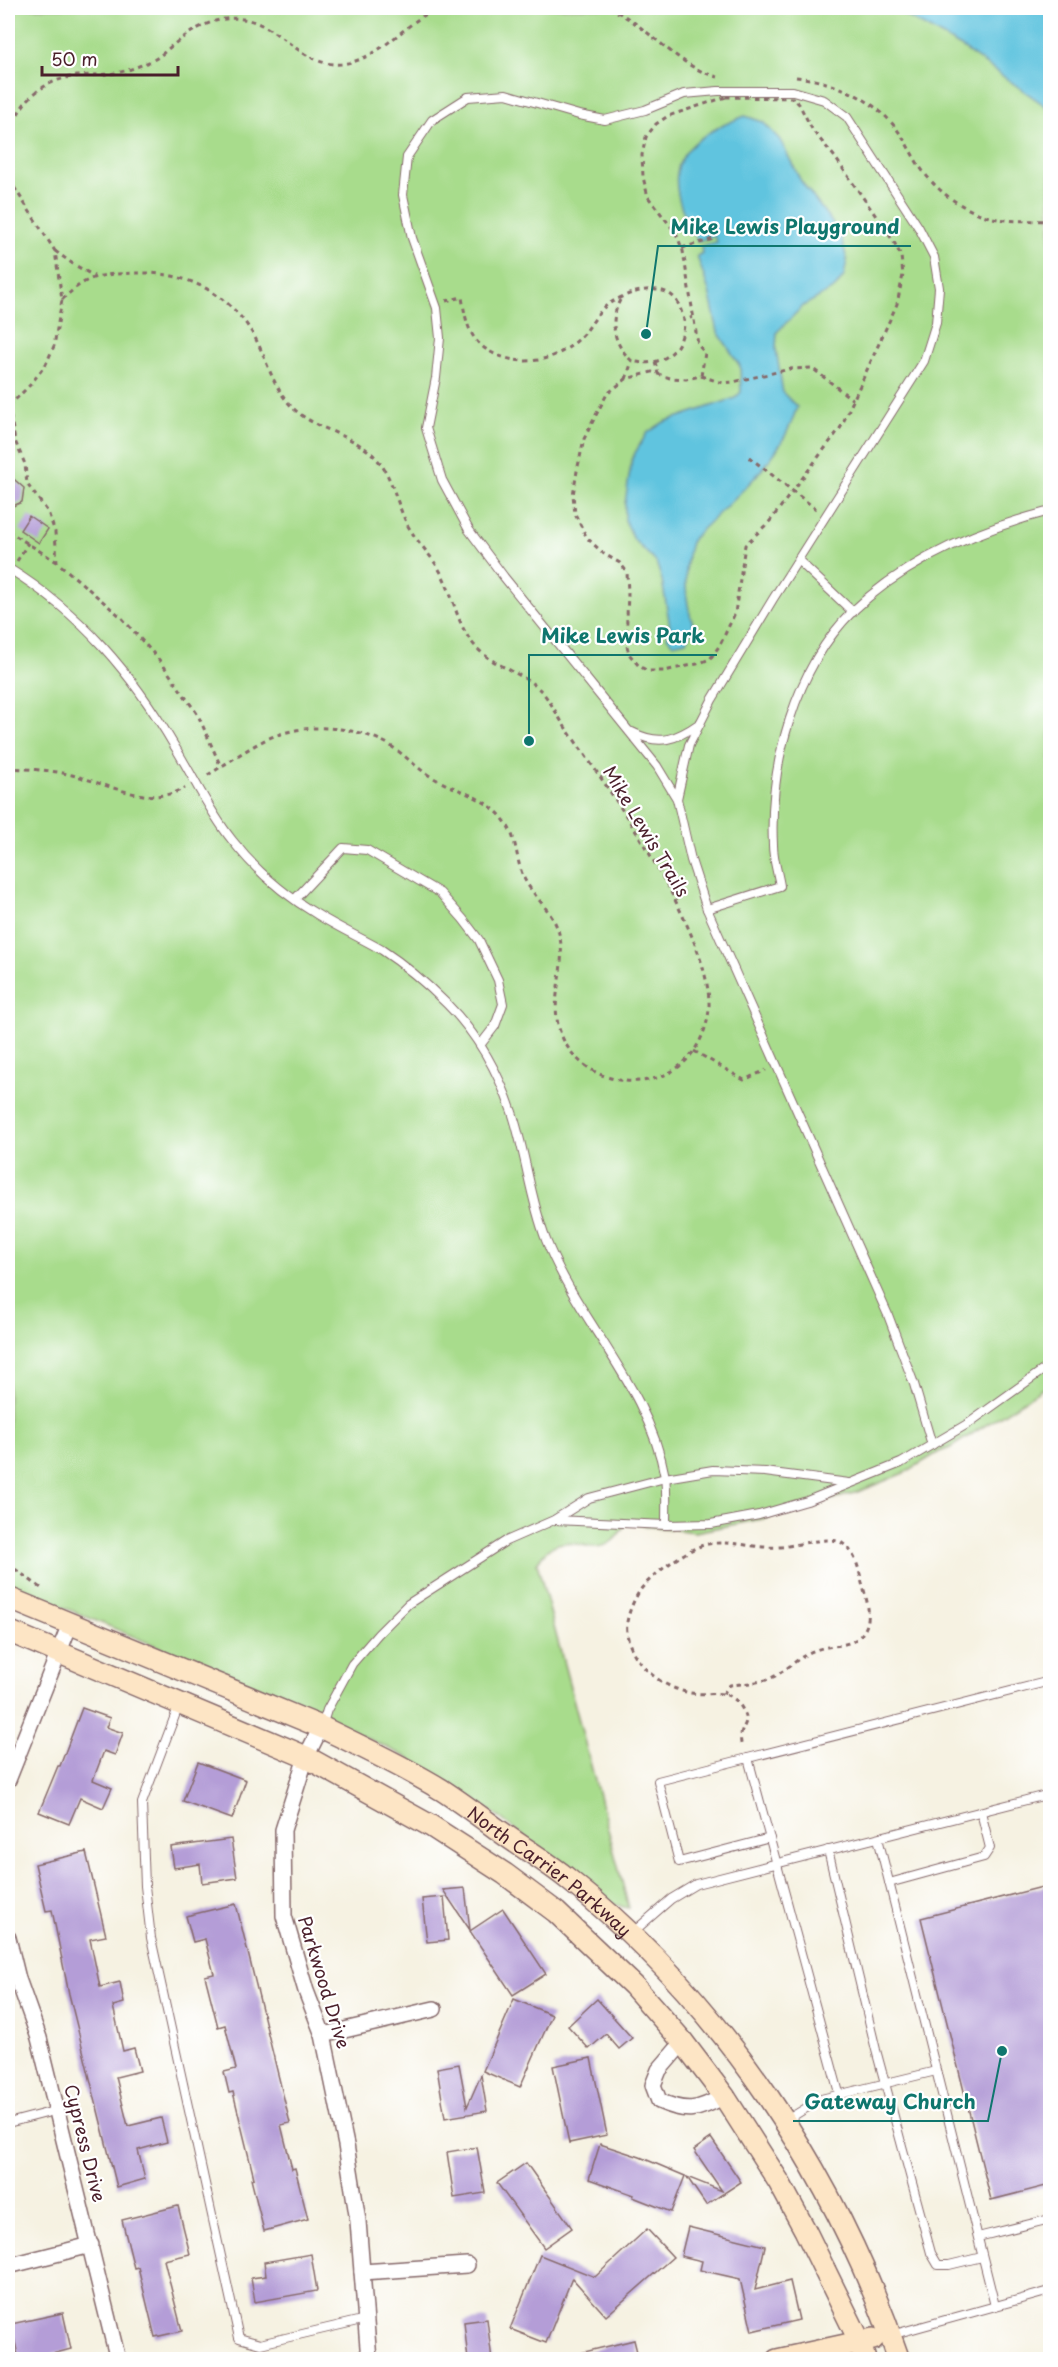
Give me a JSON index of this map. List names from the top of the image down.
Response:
{
  "streets": {
    "main road": ["North Carrier Parkway"],
    "street": ["Parkwood Drive", "Cypress Drive"],
    "path": ["Mike Lewis Trails"]
  },
  "crossings": [
    ["North Carrier Parkway", "Parkwood Drive"]
  ],
  "places": ["Mike Lewis Playground", "Mike Lewis Park", "Gateway Church"],
  "scale_bar": "50 m"
}
